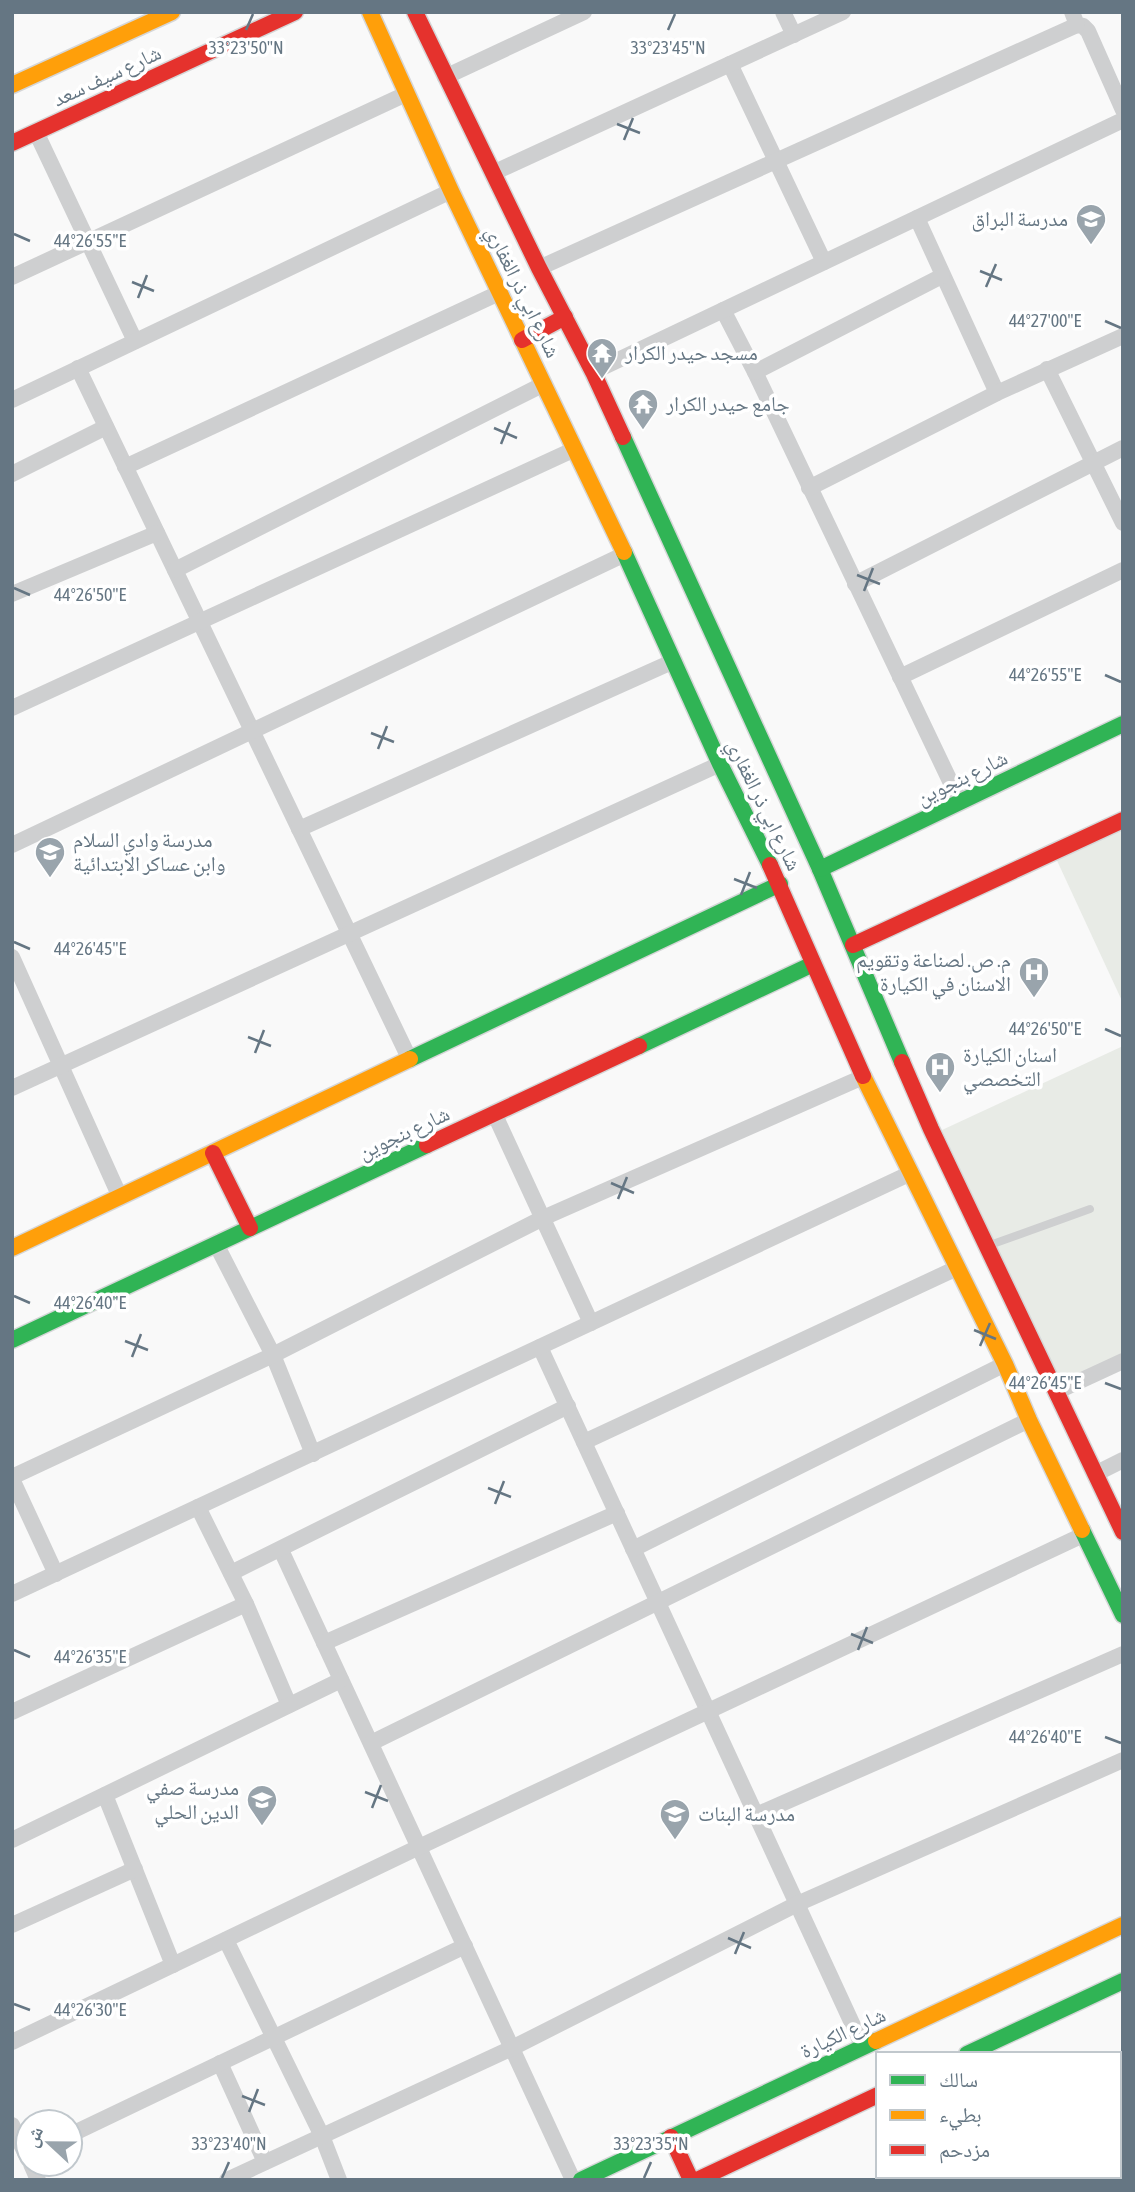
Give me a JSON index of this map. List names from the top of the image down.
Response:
{
  "streets": {
    "main road": [
      "شارع سيف سعد",
      "شارع ابي ذر الغفاري",
      "شارع بنجوين",
      "شارع الكيارة"
    ]
  },
  "crossings": [
    ["شارع ابي ذر الغفاري", "شارع بنجوين"]
  ],
  "places": {
    "school or university": [
      "مدرسة البراق",
      "مدرسة وادي السلام وابن عساكر الابتدائية",
      "مدرسة صفي الدين الحلي",
      "مدرسة البنات"
    ],
    "temple": ["مسجد حيدر الكرار", "جامع حيدر الكرار"],
    "hospital": ["م. ص. لصناعة وتقويم الاسنان في الكيارة", "اسنان الكيارة التخصصي"]
  },
  "legend": ["سالك", "بطيء", "مزدحم"],
  "north": "left",
  "coordinates": [
    "33°23'50\"N",
    "33°23'45\"N",
    "44°26'55\"E",
    "44°27'00\"E",
    "44°26'50\"E",
    "44°26'45\"E",
    "44°26'40\"E",
    "44°26'35\"E",
    "44°26'30\"E",
    "33°23'40\"N",
    "33°23'35\"N"
  ]
}
